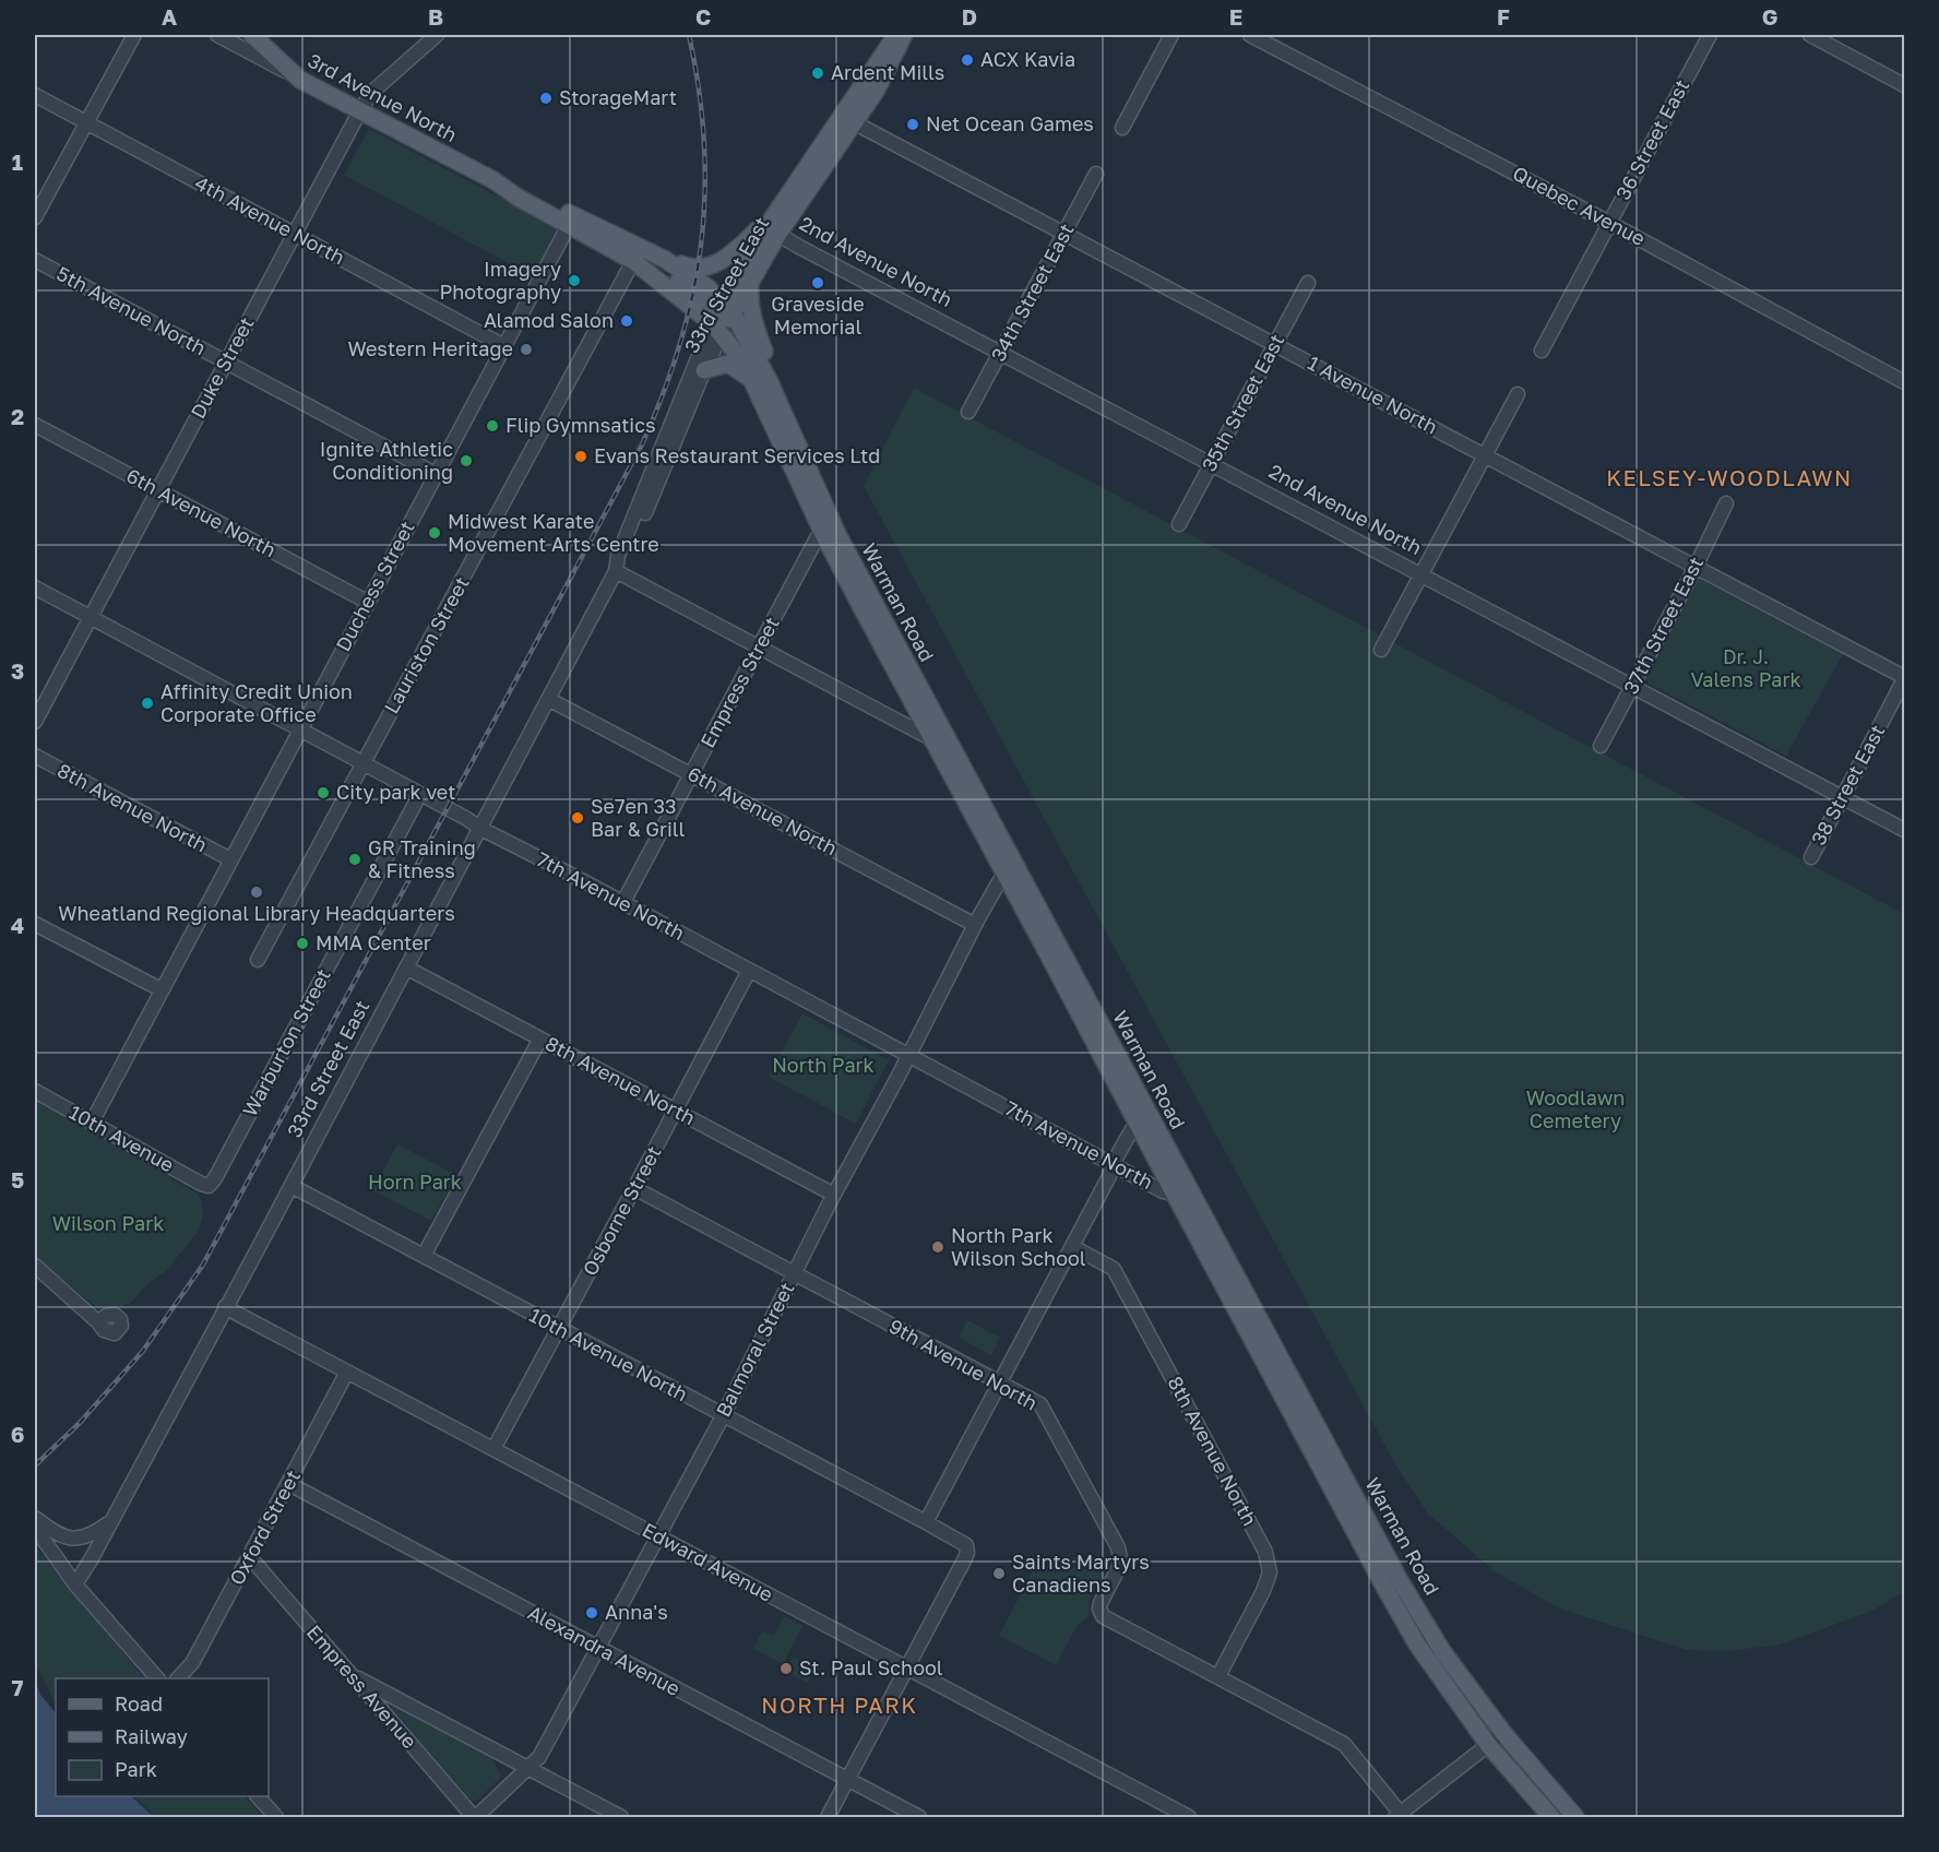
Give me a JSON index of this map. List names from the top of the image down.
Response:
{
  "streets": {
    "main road": ["3rd Avenue North", "33rd Street East", "Warman Road"],
    "street": [
      "36 Street East",
      "Quebec Avenue",
      "4th Avenue North",
      "2nd Avenue North",
      "34th Street East",
      "5th Avenue North",
      "Duke Street",
      "1 Avenue North",
      "35th Street East",
      "6th Avenue North",
      "Duchess Street",
      "37th Street East",
      "Lauriston Street",
      "Empress Street",
      "38 Street East",
      "8th Avenue North",
      "7th Avenue North",
      "Warburton Street",
      "10th Avenue",
      "Osborne Street",
      "Balmoral Street",
      "10th Avenue North",
      "9th Avenue North",
      "Oxford Street",
      "Edward Avenue",
      "Alexandra Avenue",
      "Empress Avenue"
    ]
  },
  "crossings": [
    ["3rd Avenue North", "33rd Street East"],
    ["3rd Avenue North", "Duke Street"],
    ["3rd Avenue North", "Duchess Street"],
    ["3rd Avenue North", "Warman Road"],
    ["3rd Avenue North", "Lauriston Street"],
    ["36 Street East", "Quebec Avenue"],
    ["4th Avenue North", "Duke Street"],
    ["4th Avenue North", "Duchess Street"],
    ["2nd Avenue North", "33rd Street East"],
    ["2nd Avenue North", "34th Street East"],
    ["2nd Avenue North", "35th Street East"],
    ["2nd Avenue North", "37th Street East"],
    ["2nd Avenue North", "38 Street East"],
    ["33rd Street East", "1 Avenue North"],
    ["33rd Street East", "6th Avenue North"],
    ["33rd Street East", "Warman Road"],
    ["33rd Street East", "8th Avenue North"],
    ["33rd Street East", "7th Avenue North"],
    ["33rd Street East", "10th Avenue North"],
    ["33rd Street East", "Edward Avenue"],
    ["34th Street East", "1 Avenue North"],
    ["5th Avenue North", "Duke Street"],
    ["5th Avenue North", "Duchess Street"],
    ["Duke Street", "6th Avenue North"],
    ["Duke Street", "7th Avenue North"],
    ["1 Avenue North", "35th Street East"],
    ["1 Avenue North", "37th Street East"],
    ["1 Avenue North", "38 Street East"],
    ["6th Avenue North", "Duchess Street"],
    ["6th Avenue North", "Empress Street"],
    ["6th Avenue North", "Balmoral Street"],
    ["Duchess Street", "8th Avenue North"],
    ["Duchess Street", "7th Avenue North"],
    ["Duchess Street", "10th Avenue"],
    ["Warman Road", "Empress Street"],
    ["Warman Road", "7th Avenue North"],
    ["Warman Road", "Balmoral Street"],
    ["Lauriston Street", "7th Avenue North"],
    ["Empress Street", "7th Avenue North"],
    ["8th Avenue North", "Osborne Street"],
    ["8th Avenue North", "Balmoral Street"],
    ["8th Avenue North", "9th Avenue North"],
    ["7th Avenue North", "Warburton Street"],
    ["7th Avenue North", "Osborne Street"],
    ["7th Avenue North", "Balmoral Street"],
    ["Warburton Street", "10th Avenue"],
    ["Osborne Street", "10th Avenue North"],
    ["Osborne Street", "9th Avenue North"],
    ["Osborne Street", "Edward Avenue"],
    ["Balmoral Street", "10th Avenue North"],
    ["Balmoral Street", "9th Avenue North"],
    ["Balmoral Street", "Edward Avenue"],
    ["Balmoral Street", "Alexandra Avenue"],
    ["Balmoral Street", "Empress Avenue"],
    ["10th Avenue North", "Edward Avenue"],
    ["Oxford Street", "Edward Avenue"],
    ["Oxford Street", "Alexandra Avenue"],
    ["Oxford Street", "Empress Avenue"]
  ],
  "districts": ["KELSEY-WOODLAWN", "NORTH PARK"],
  "parks": [
    "Dr. J. Valens Park",
    "North Park",
    "Woodlawn Cemetery",
    "Horn Park",
    "Wilson Park"
  ],
  "places": [
    "ACX Kavia",
    "Ardent Mills",
    "StorageMart",
    "Net Ocean Games",
    "Imagery Photography",
    "Graveside Memorial",
    "Alamod Salon",
    "Western Heritage",
    "Flip Gymnsatics",
    "Evans Restaurant Services Ltd",
    "Ignite Athletic Conditioning",
    "Midwest Karate Movement Arts Centre",
    "Affinity Credit Union Corporate Office",
    "City park vet",
    "Se7en 33 Bar & Grill",
    "GR Training & Fitness",
    "Wheatland Regional Library Headquarters",
    "MMA Center",
    "North Park Wilson School",
    "Saints Martyrs Canadiens",
    "Anna's",
    "St. Paul School"
  ],
  "legend": ["Road", "Railway", "Park"],
  "grid": {
    "columns": [
      "A",
      "B",
      "C",
      "D",
      "E",
      "F",
      "G"
    ],
    "rows": [
      "1",
      "2",
      "3",
      "4",
      "5",
      "6",
      "7"
    ]
  }
}
